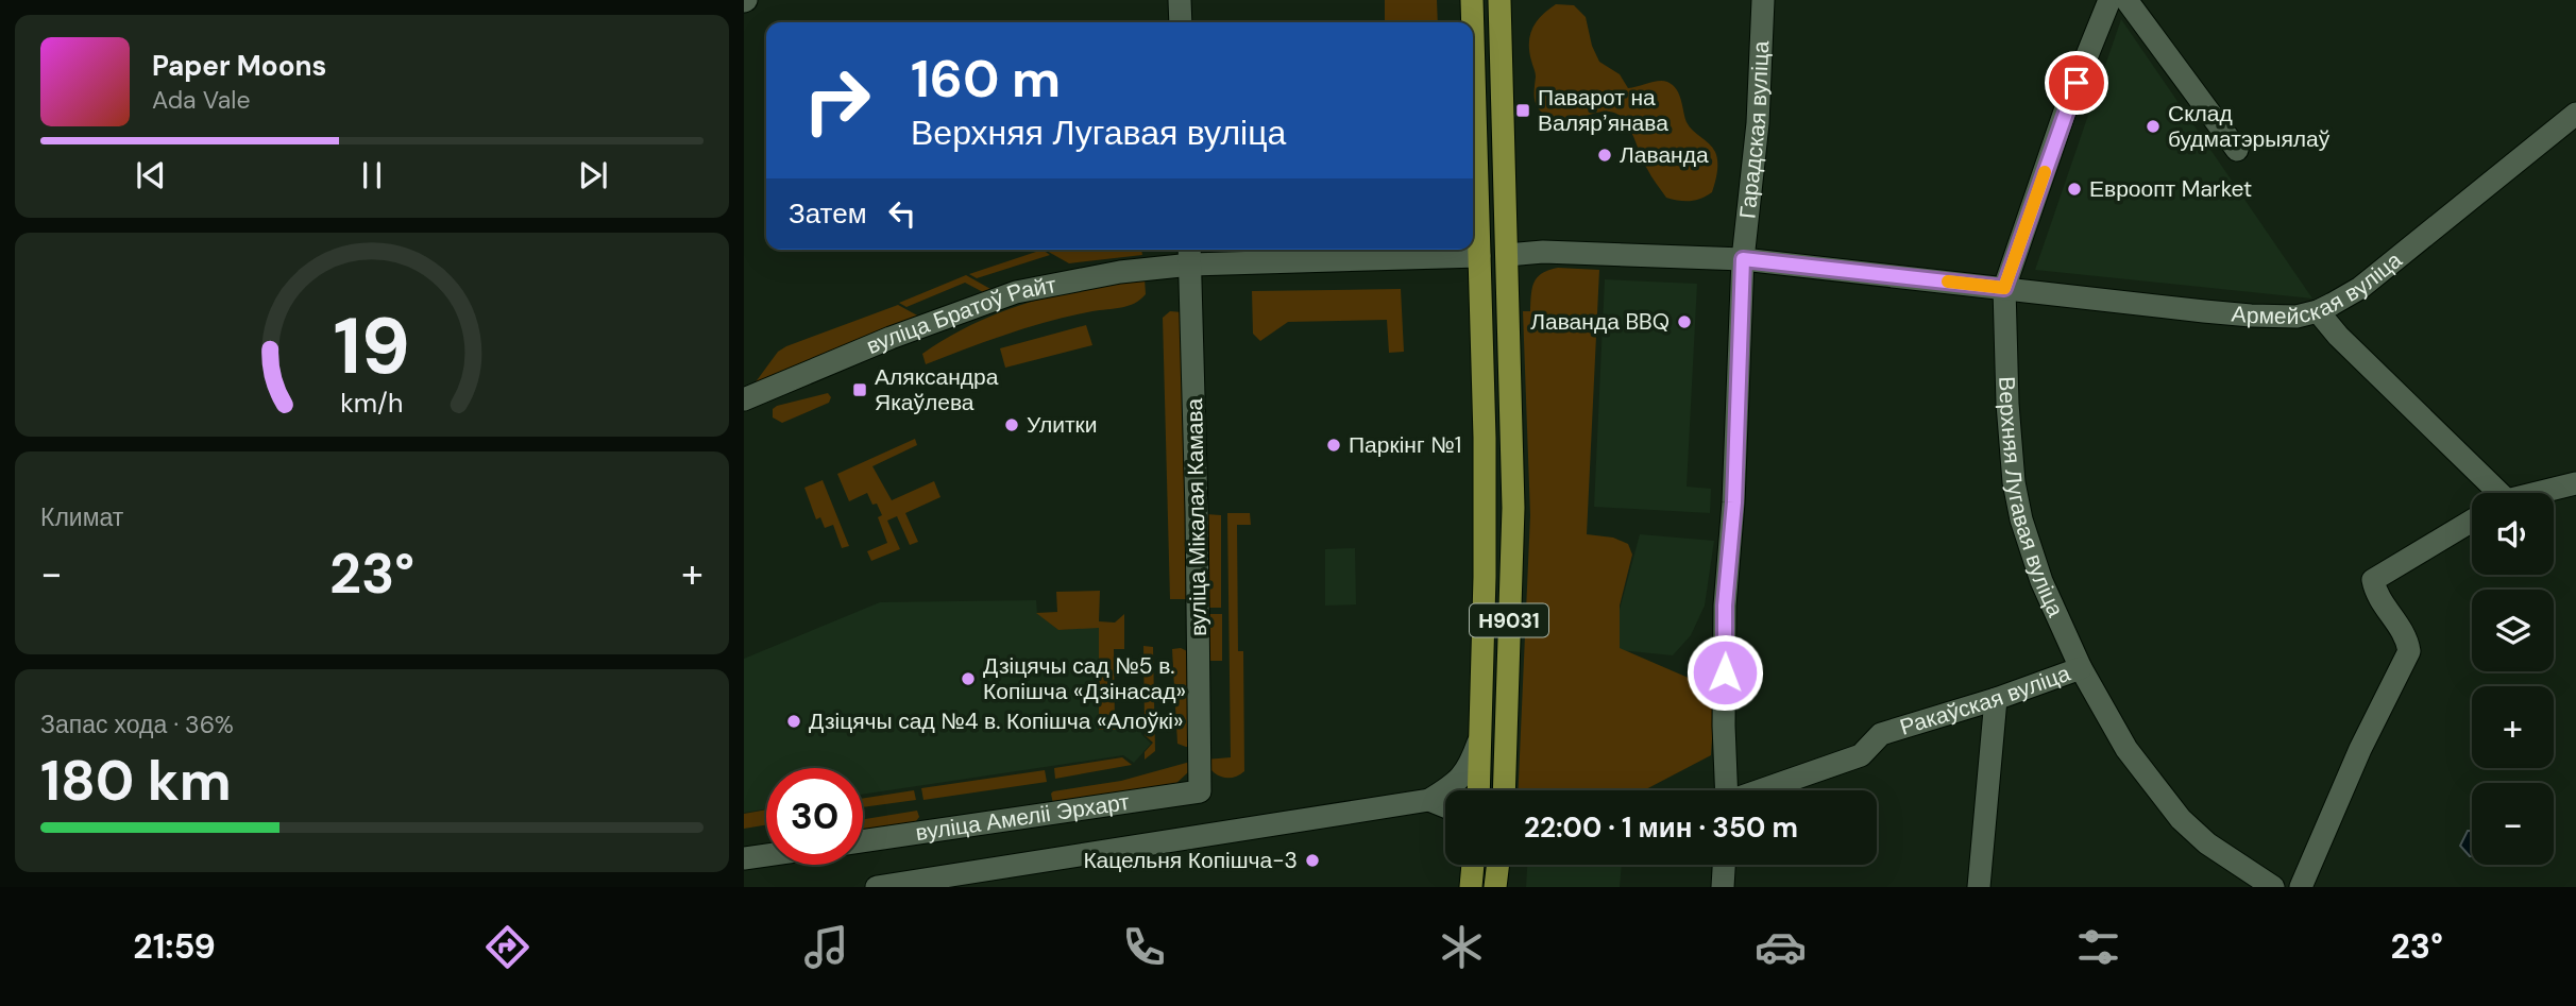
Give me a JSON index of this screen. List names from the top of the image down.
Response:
{
  "streets": {
    "main road": ["Н9031"],
    "street": [
      "Гарадская вуліца",
      "Армейская вуліца",
      "вуліца Братоў Райт",
      "Верхняя Лугавая вуліца",
      "вуліца Мікалая Камава",
      "Ракаўская вуліца",
      "вуліца Амеліі Эрхарт"
    ]
  },
  "crossings": [
    ["Гарадская вуліца", "Ракаўская вуліца"],
    ["Армейская вуліца", "Верхняя Лугавая вуліца"],
    ["вуліца Братоў Райт", "вуліца Мікалая Камава"],
    ["вуліца Братоў Райт", "Н9031"],
    ["Верхняя Лугавая вуліца", "Ракаўская вуліца"],
    ["вуліца Мікалая Камава", "вуліца Амеліі Эрхарт"]
  ],
  "places": {
    "transit": ["Паварот на Валярʼянава", "Аляксандра Якаўлева"],
    "other": [
      "Склад будматэрыялаў",
      "Лаванда",
      "Евроопт Market",
      "Лаванда BBQ",
      "Улитки",
      "Паркінг №1",
      "Дзіцячы сад №5 в. Копішча «Дзінасад»",
      "Дзіцячы сад №4 в. Копішча «Алоўкі»",
      "Кацельня Копішча-3"
    ]
  },
  "page": {
    "turn": ["160 m", "Верхняя Лугавая вуліца"],
    "song": ["Paper Moons", "Ada Vale"],
    "then": "Затем",
    "tile": [
      "Климат",
      ["Запас хода · 36%", "180 km"]
    ],
    "map_buttons": ["+", "−"],
    "heat": ["−", "23°", "+"],
    "limit": "30",
    "trip": "22:00 · 1 мин · 350 m",
    "tabs": ["21:59", "23°"],
    "gauge": ["19", "km/h"]
  }
}
